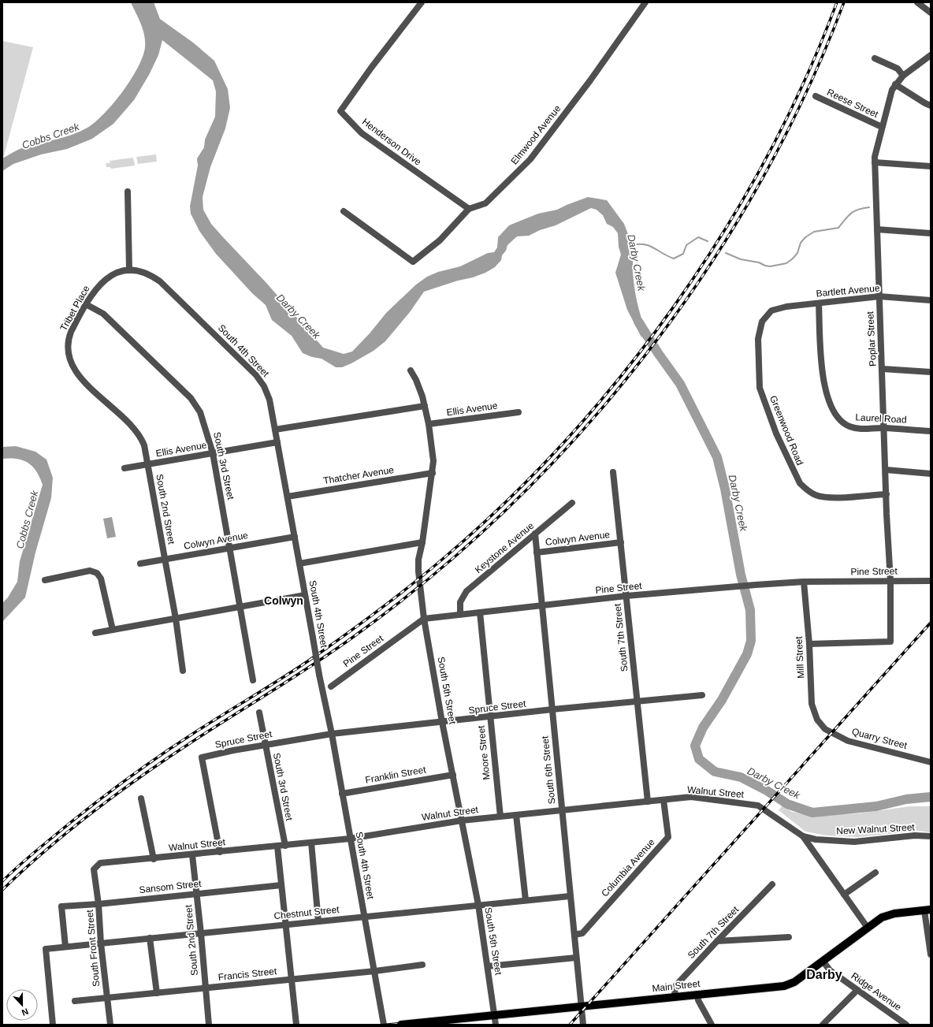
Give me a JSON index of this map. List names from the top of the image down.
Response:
{
  "streets": {
    "main road": ["Main Street"],
    "street": [
      "Reese Street",
      "Elmwood Avenue",
      "Henderson Drive",
      "Bartlett Avenue",
      "Tribet Place",
      "Poplar Street",
      "South 4th Street",
      "Ellis Avenue",
      "Laurel Road",
      "Greenwood Road",
      "South 3rd Street",
      "Thatcher Avenue",
      "South 2nd Street",
      "Colwyn Avenue",
      "Keystone Avenue",
      "Pine Street",
      "South 7th Street",
      "Mill Street",
      "South 5th Street",
      "Spruce Street",
      "Quarry Street",
      "Moore Street",
      "South 6th Street",
      "Franklin Street",
      "Walnut Street",
      "New Walnut Street",
      "Columbia Avenue",
      "Sansom Street",
      "Chestnut Street",
      "South Front Street",
      "Francis Street",
      "Ridge Avenue"
    ]
  },
  "crossings": [
    ["Reese Street", "Poplar Street"],
    ["Elmwood Avenue", "Henderson Drive"],
    ["Bartlett Avenue", "Poplar Street"],
    ["Bartlett Avenue", "Laurel Road"],
    ["Bartlett Avenue", "Greenwood Road"],
    ["Tribet Place", "South 4th Street"],
    ["Tribet Place", "South 3rd Street"],
    ["Tribet Place", "South 2nd Street"],
    ["Poplar Street", "Laurel Road"],
    ["Poplar Street", "Greenwood Road"],
    ["Poplar Street", "Pine Street"],
    ["Poplar Street", "Mill Street"],
    ["South 4th Street", "Ellis Avenue"],
    ["South 4th Street", "Thatcher Avenue"],
    ["South 4th Street", "Colwyn Avenue"],
    ["South 4th Street", "Spruce Street"],
    ["South 4th Street", "Franklin Street"],
    ["South 4th Street", "Walnut Street"],
    ["South 4th Street", "Chestnut Street"],
    ["South 4th Street", "Francis Street"],
    ["Ellis Avenue", "South 3rd Street"],
    ["Ellis Avenue", "South 2nd Street"],
    ["Ellis Avenue", "South 5th Street"],
    ["South 3rd Street", "Colwyn Avenue"],
    ["South 3rd Street", "Spruce Street"],
    ["South 3rd Street", "Walnut Street"],
    ["Thatcher Avenue", "South 5th Street"],
    ["South 2nd Street", "Colwyn Avenue"],
    ["South 2nd Street", "Walnut Street"],
    ["South 2nd Street", "Sansom Street"],
    ["South 2nd Street", "Chestnut Street"],
    ["South 2nd Street", "Francis Street"],
    ["Colwyn Avenue", "South 7th Street"],
    ["Colwyn Avenue", "South 6th Street"],
    ["Keystone Avenue", "Pine Street"],
    ["Keystone Avenue", "South 6th Street"],
    ["Pine Street", "South 7th Street"],
    ["Pine Street", "Mill Street"],
    ["Pine Street", "South 5th Street"],
    ["Pine Street", "Moore Street"],
    ["Pine Street", "South 6th Street"],
    ["South 7th Street", "Spruce Street"],
    ["South 7th Street", "Walnut Street"],
    ["South 7th Street", "Main Street"],
    ["Mill Street", "Quarry Street"],
    ["South 5th Street", "Spruce Street"],
    ["South 5th Street", "Franklin Street"],
    ["South 5th Street", "Walnut Street"],
    ["South 5th Street", "Chestnut Street"],
    ["South 5th Street", "Main Street"],
    ["Spruce Street", "Moore Street"],
    ["Spruce Street", "South 6th Street"],
    ["Spruce Street", "Walnut Street"],
    ["Moore Street", "Walnut Street"],
    ["South 6th Street", "Walnut Street"],
    ["South 6th Street", "Columbia Avenue"],
    ["South 6th Street", "Chestnut Street"],
    ["South 6th Street", "Main Street"],
    ["Walnut Street", "New Walnut Street"],
    ["Walnut Street", "Columbia Avenue"],
    ["Walnut Street", "South Front Street"],
    ["Sansom Street", "Chestnut Street"],
    ["Sansom Street", "South Front Street"],
    ["Chestnut Street", "South Front Street"],
    ["South Front Street", "Francis Street"],
    ["Main Street", "Ridge Avenue"]
  ],
  "districts": ["Colwyn", "Darby"],
  "water": ["Cobbs Creek", "Darby Creek"],
  "north": "bottom"
}
